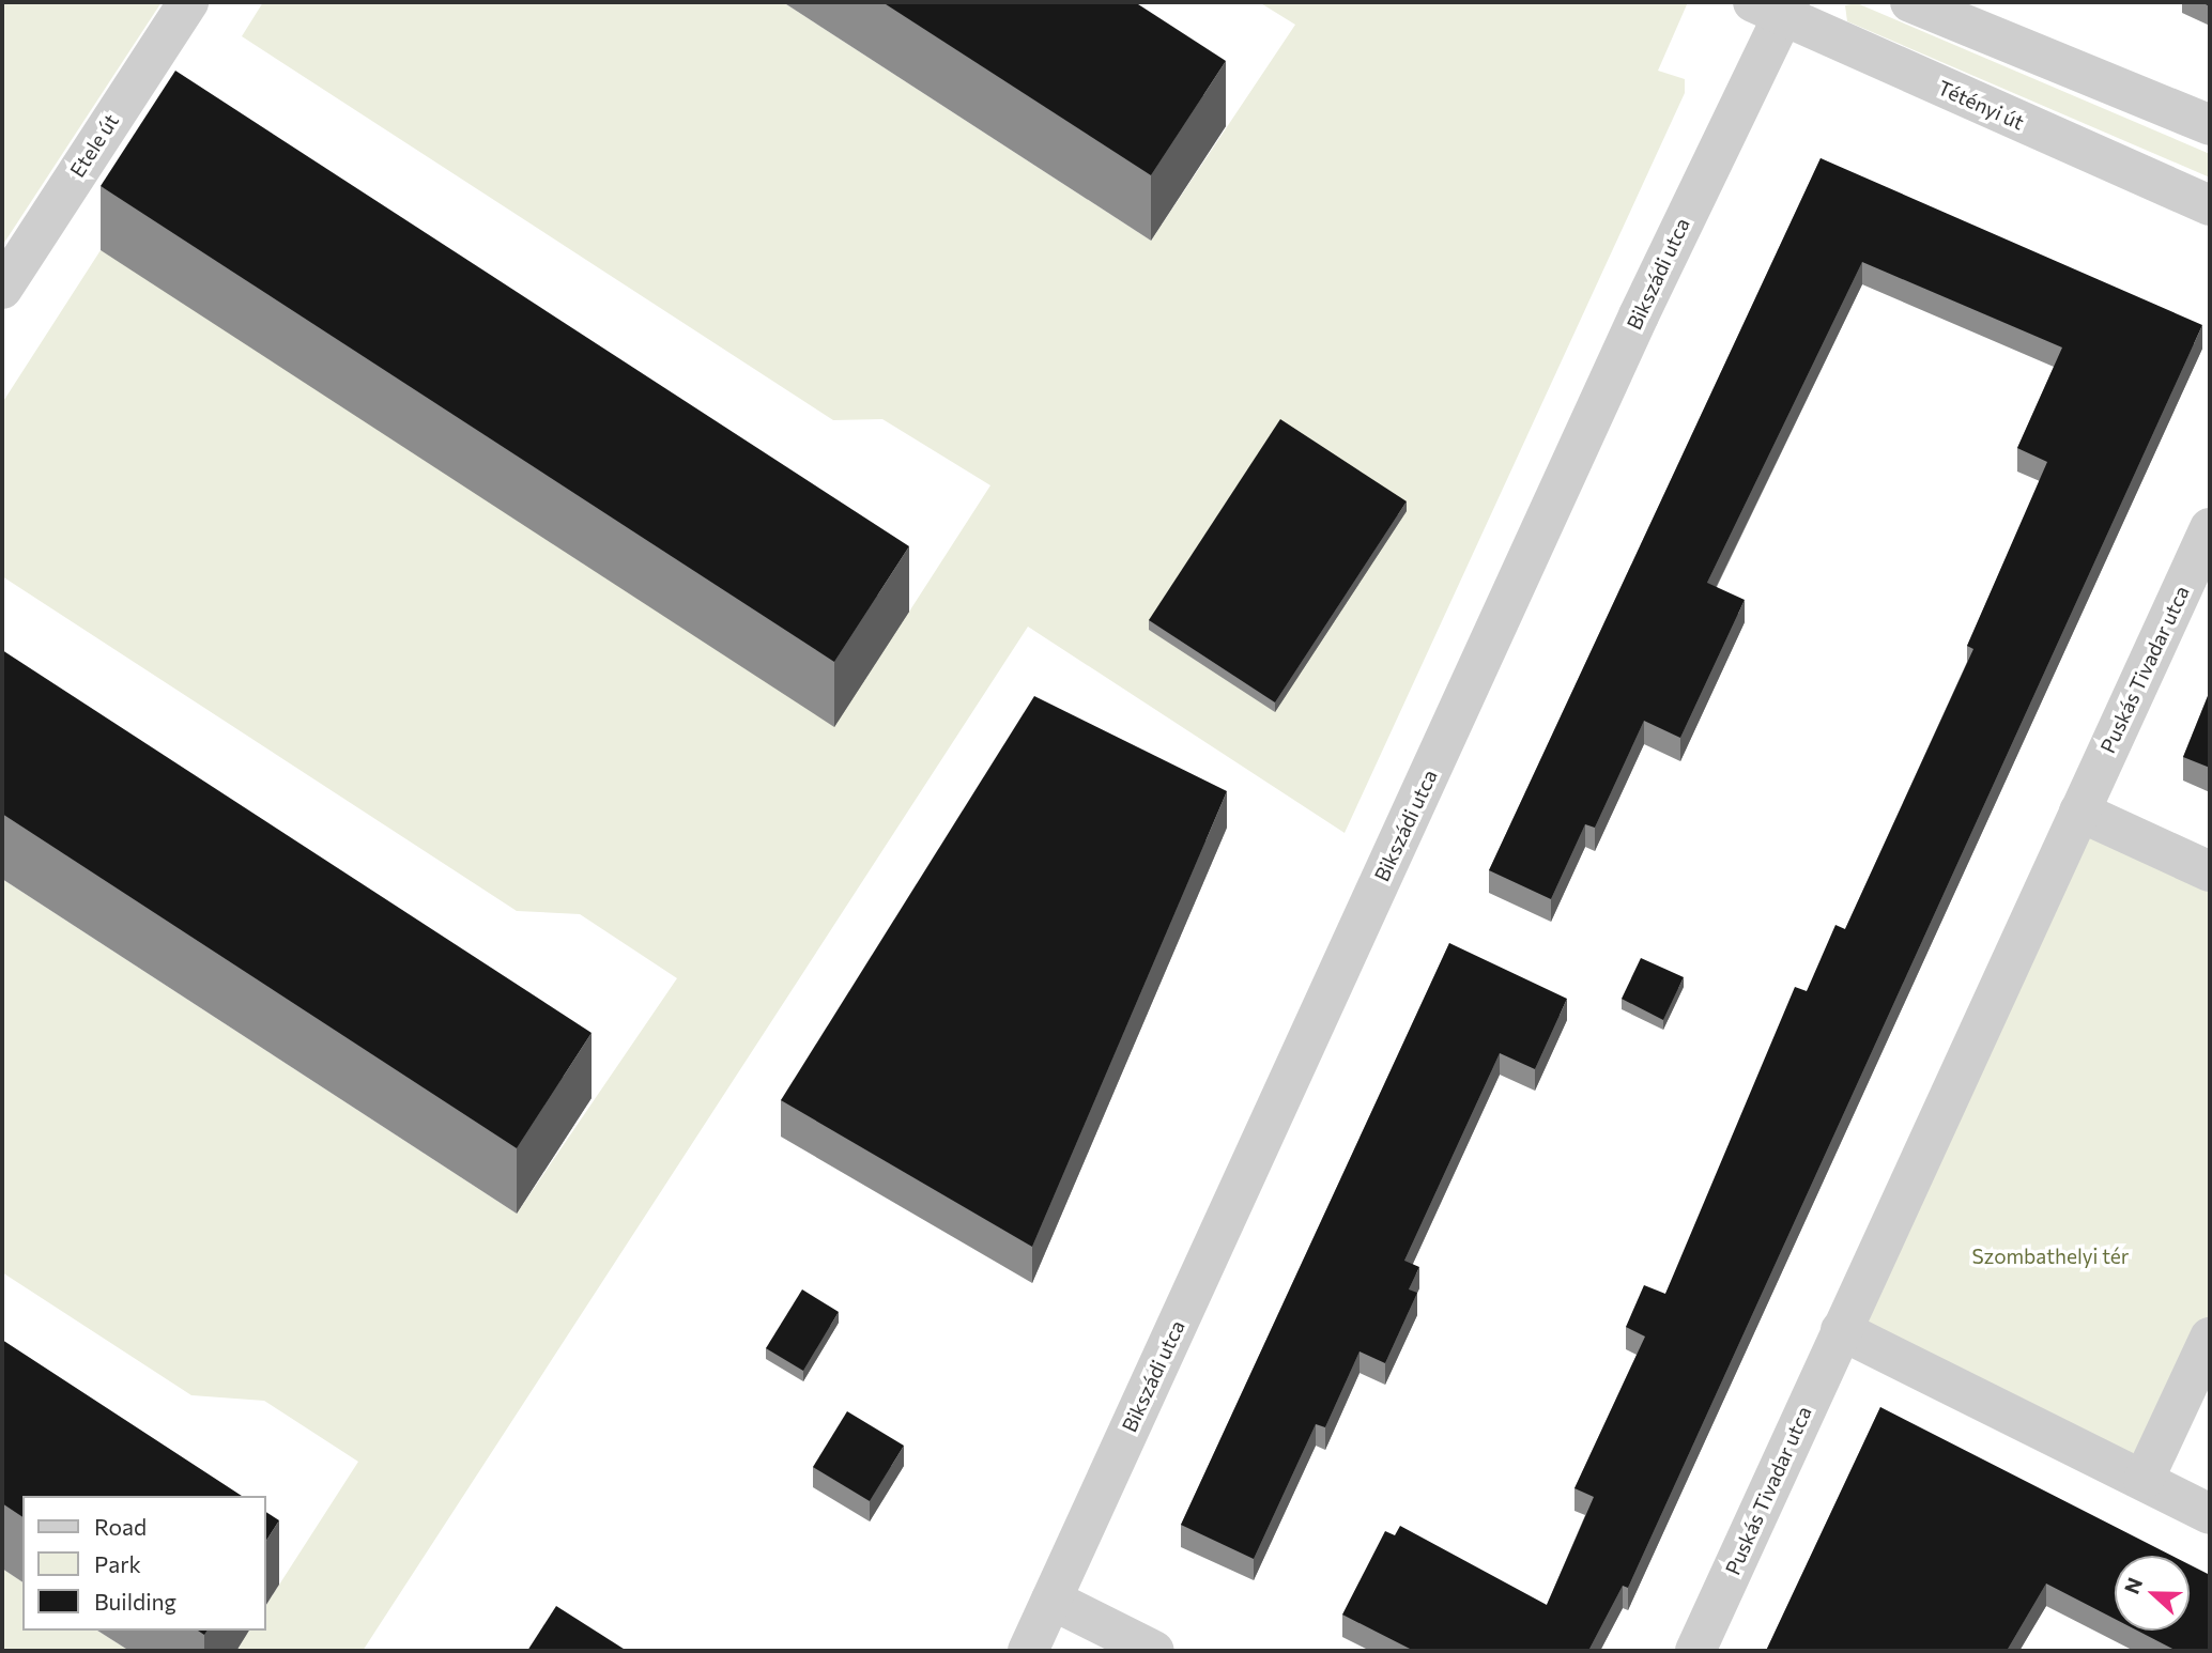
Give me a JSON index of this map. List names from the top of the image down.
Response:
{
  "streets": {
    "street": [
      "Tétényi út",
      "Etele út",
      "Bikszádi utca",
      "Puskás Tivadar utca"
    ]
  },
  "crossings": [
    ["Tétényi út", "Bikszádi utca"]
  ],
  "parks": ["Szombathelyi tér"],
  "legend": ["Road", "Park", "Building"],
  "north": "left"
}
